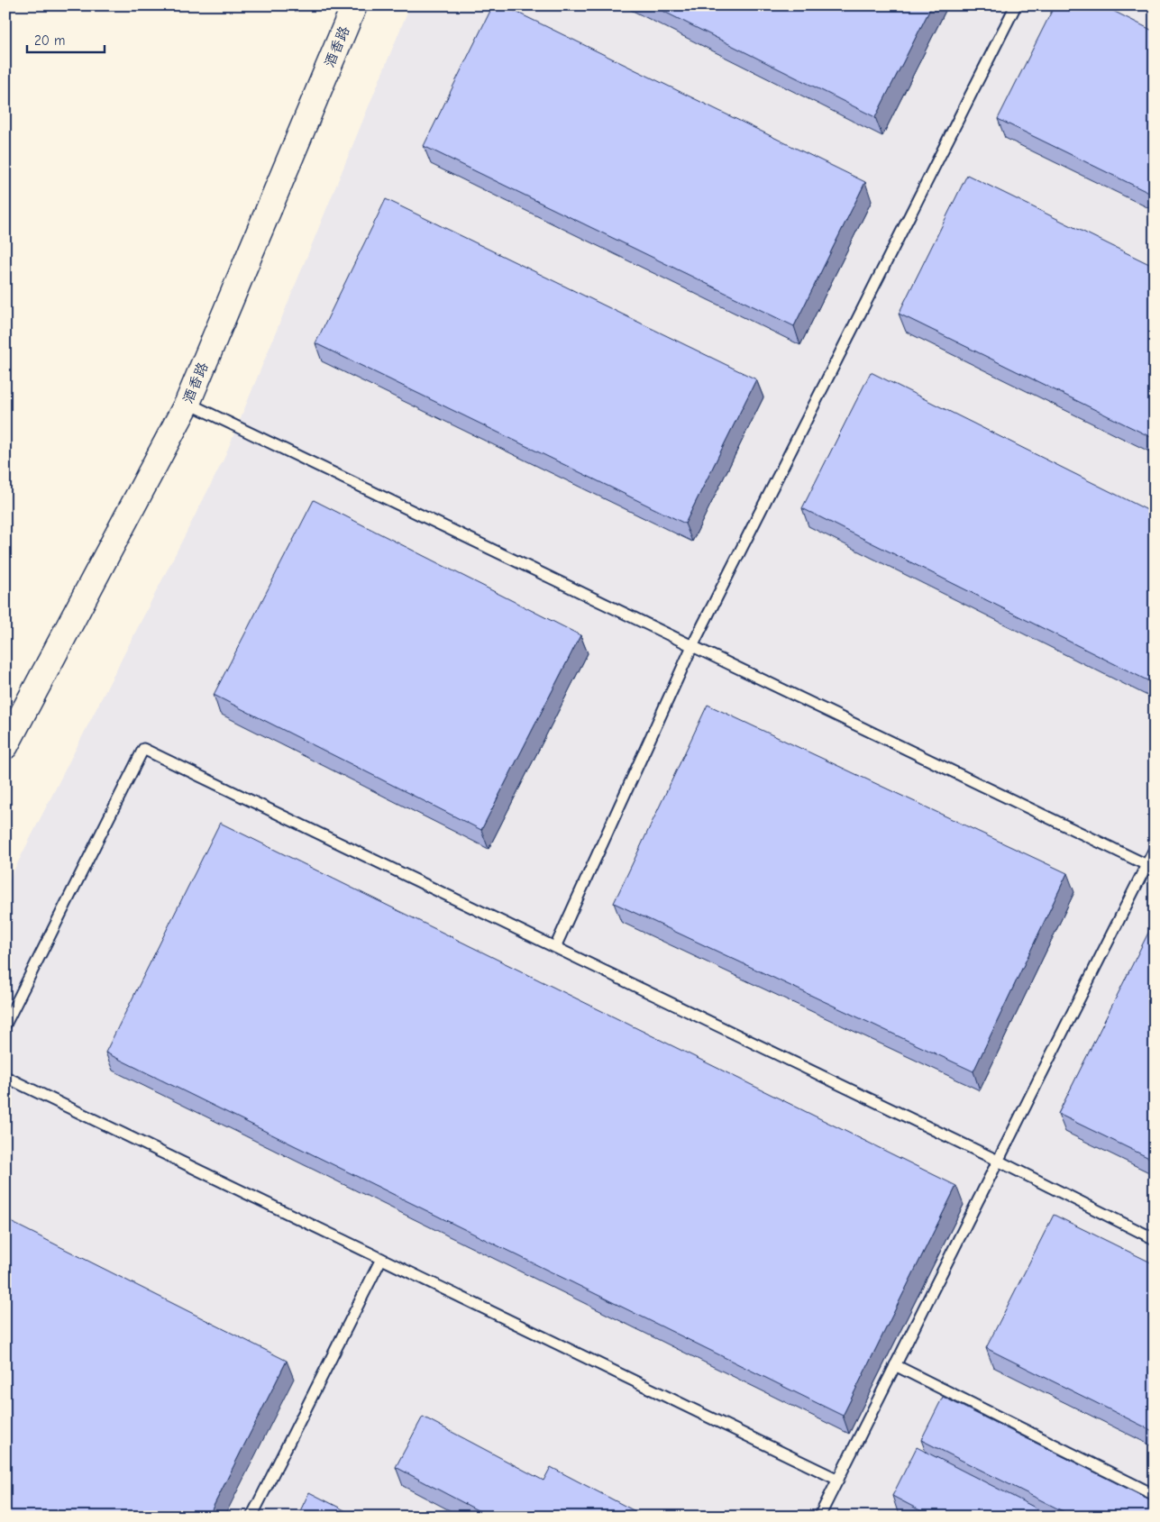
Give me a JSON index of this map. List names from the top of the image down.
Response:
{
  "streets": {
    "street": ["酒香路"]
  },
  "scale_bar": "20 m"
}
